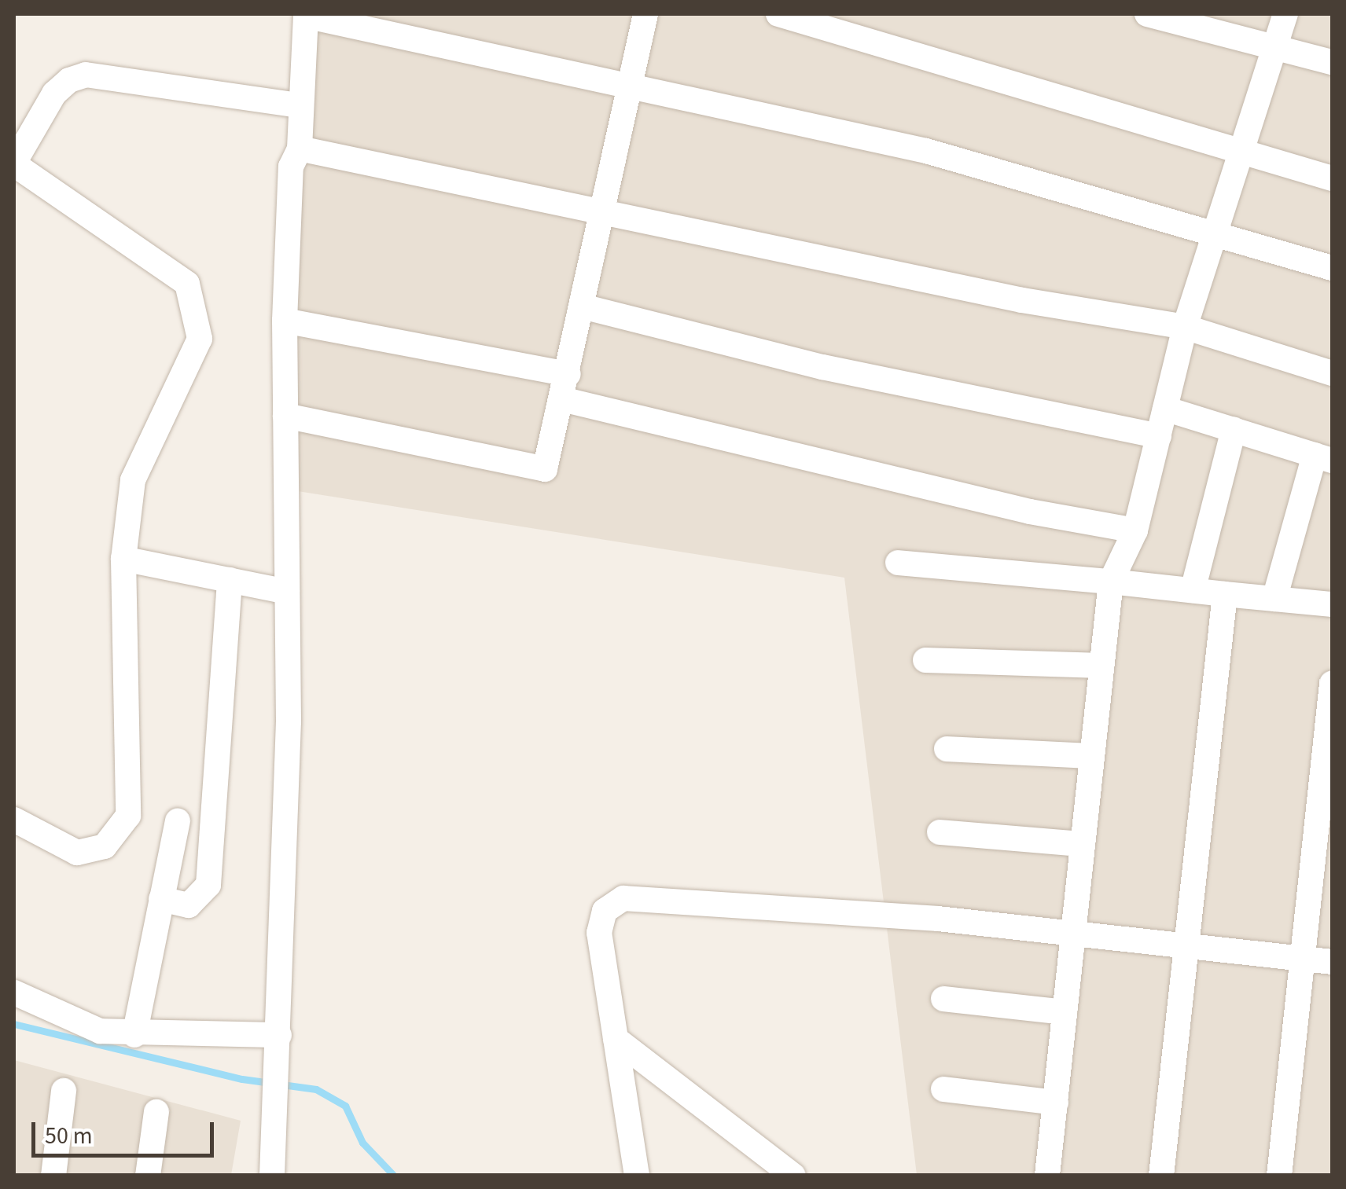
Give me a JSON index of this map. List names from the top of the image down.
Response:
{
  "scale_bar": "50 m"
}
